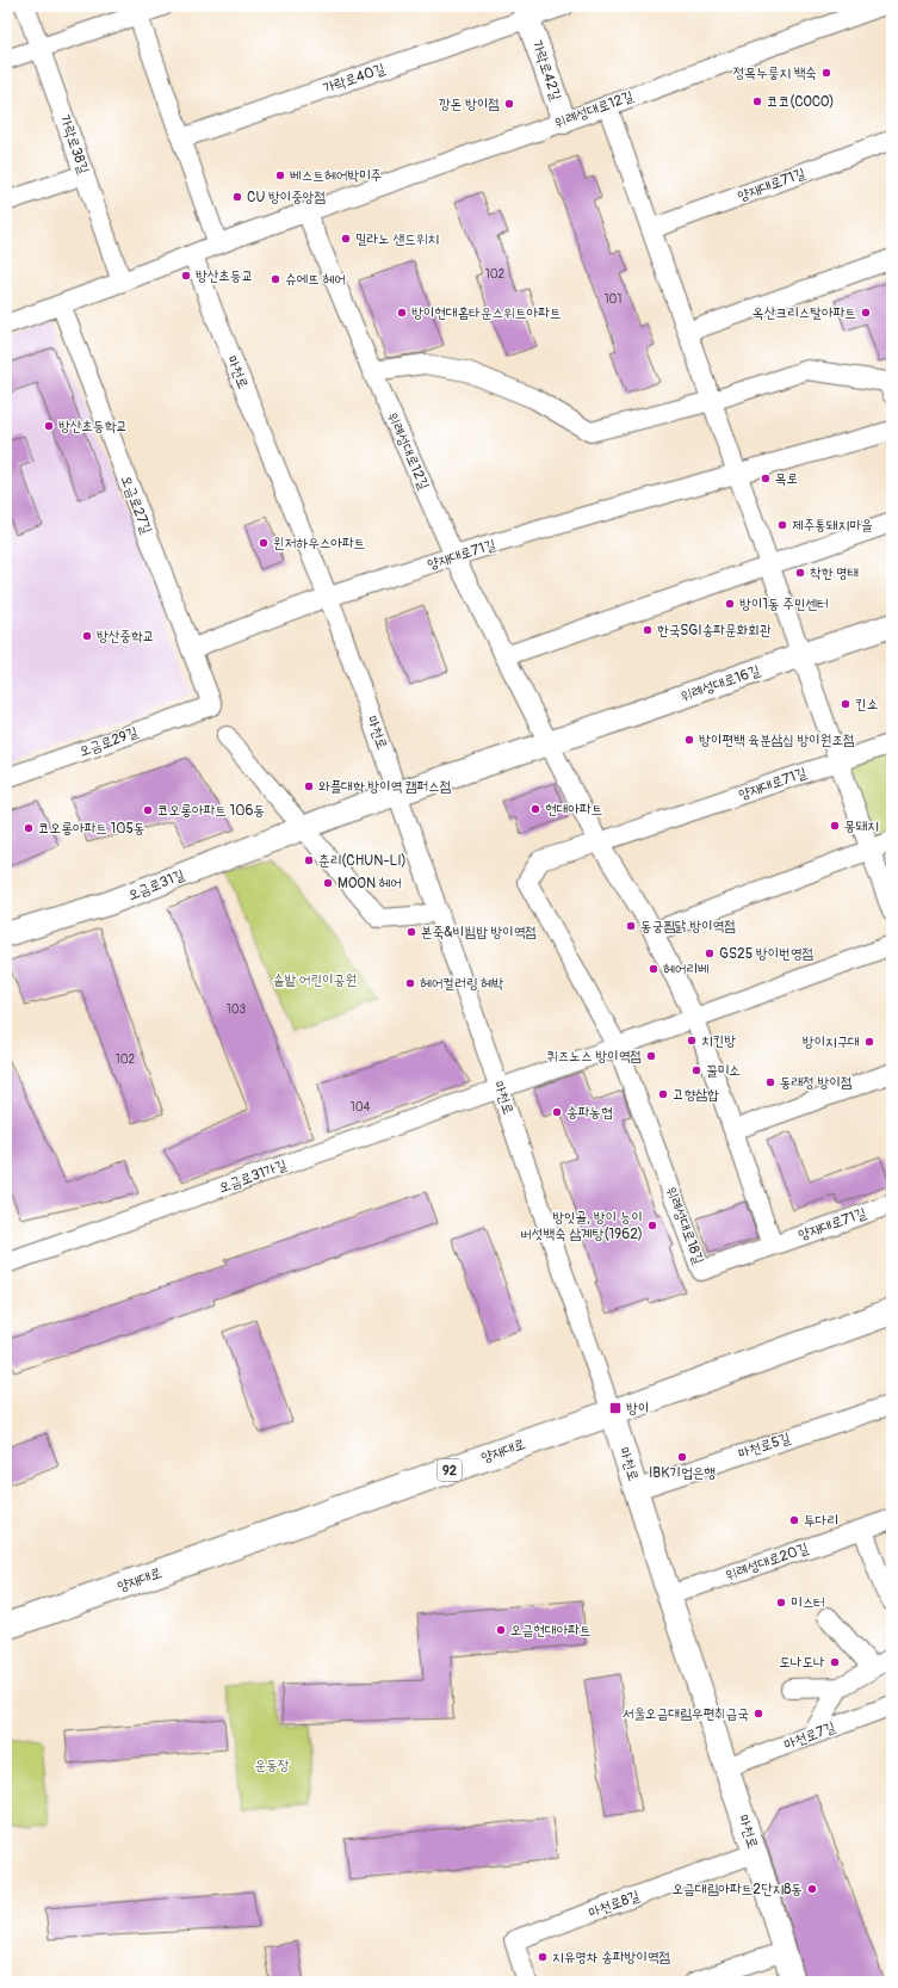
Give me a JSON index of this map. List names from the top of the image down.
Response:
{
  "streets": {
    "main road": ["양재대로", "92"],
    "street": [
      "가락로42길",
      "가락로40길",
      "위례성대로12길",
      "가락로38길",
      "양재대로71길",
      "마천로",
      "오금로27길",
      "위례성대로16길",
      "오금로29길",
      "오금로31길",
      "오금로31가길",
      "위례성대로18길",
      "마천로5길",
      "위례성대로20길",
      "마천로7길",
      "마천로8길"
    ]
  },
  "crossings": [
    ["가락로42길", "가락로40길"],
    ["가락로42길", "위례성대로12길"],
    ["위례성대로12길", "양재대로71길"],
    ["위례성대로12길", "마천로"],
    ["양재대로71길", "마천로"],
    ["양재대로71길", "오금로27길"],
    ["양재대로71길", "위례성대로18길"],
    ["마천로", "위례성대로16길"],
    ["마천로", "오금로31길"],
    ["마천로", "오금로31가길"],
    ["마천로", "마천로5길"],
    ["마천로", "양재대로"],
    ["마천로", "위례성대로20길"],
    ["마천로", "마천로7길"],
    ["마천로", "마천로8길"],
    ["오금로27길", "오금로29길"],
    ["위례성대로16길", "오금로31길"]
  ],
  "parks": ["솥밭 어린이공원", "운동장"],
  "places": {
    "other": [
      "정목누룽지 백숙",
      "코코(COCO)",
      "깡돈 방이점",
      "베스트헤어박미주",
      "CU 방이중앙점",
      "밀라노 샌드위치",
      "방산초등교",
      "슈에뜨 헤어",
      "방이현대홈타운스위트아파트",
      "옥산크리스탈아파트",
      "방산초등학교",
      "목로",
      "제주통돼지마을",
      "윈저하우스아파트",
      "착한 명태",
      "방이1동 주민센터",
      "한국SGI송파문화회관",
      "방산중학교",
      "킨쇼",
      "방이편백 육분삼십 방이원조점",
      "와플대학 방이역 캠퍼스점",
      "현대아파트",
      "코오롱아파트 106동",
      "몽돼지",
      "코오롱아파트 105동",
      "춘리(CHUN-LI)",
      "MOON 헤어",
      "동궁찜닭 방이역점",
      "본죽&비빔밥 방이역점",
      "GS25 방이번영점",
      "헤어리베",
      "헤어컬러링 헤박",
      "치킨방",
      "방이지구대",
      "퀴즈노스 방이역점",
      "꿀미소",
      "동래정 방이점",
      "고향삼합",
      "송파농협",
      "방잇골, 방이 능이 버섯백숙 삼계탕(1962)",
      "IBK기업은행",
      "투다리",
      "미스터",
      "오금현대아파트",
      "도나도나",
      "서울오금대림우편취급국",
      "오금대림아파트2단지8동",
      "지유명차 송파방이역점"
    ],
    "transit": ["방이"]
  },
  "house_numbers": [
    "102",
    "101",
    "103",
    "102",
    "104"
  ]
}
